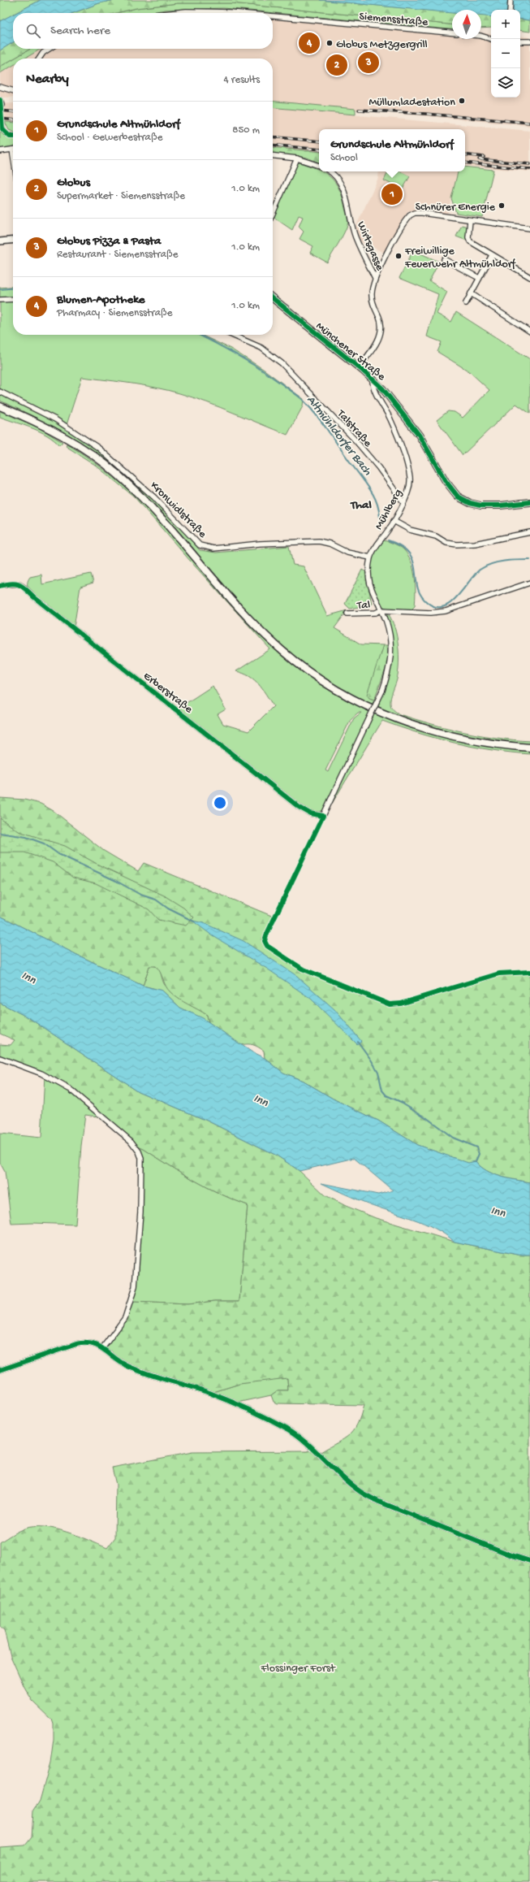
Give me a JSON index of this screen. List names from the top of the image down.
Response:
{
  "streets": {
    "street": [
      "Siemensstraße",
      "Wirtsgasse",
      "Münchener Straße",
      "Talstraße",
      "Kronwidlstraße",
      "Mühlberg",
      "Tal",
      "Erberstraße"
    ]
  },
  "crossings": [
    ["Wirtsgasse", "Münchener Straße"],
    ["Münchener Straße", "Mühlberg"],
    ["Talstraße", "Mühlberg"],
    ["Kronwidlstraße", "Mühlberg"],
    ["Mühlberg", "Tal"],
    ["Mühlberg", "Erberstraße"]
  ],
  "districts": ["Thal"],
  "water": ["Altmühldorfer Bach", "Inn"],
  "parks": ["Flossinger Forst"],
  "places": [
    "Globus Metzgergrill",
    "Müllumladestation",
    "Schnürer Energie",
    "Freiwillige Feuerwehr Altmühldorf"
  ],
  "north": "top",
  "page": {
    "map_buttons": ["+", "−"],
    "search": "Search here",
    "pins": [
      "4",
      "3",
      "2",
      "1"
    ],
    "heading": ["Nearby", "4 results"],
    "list": [
      {
        "mark": "1",
        "name": "Grundschule Altmühldorf",
        "note": "School · Gewerbestraße",
        "value": "850 m"
      },
      {
        "mark": "2",
        "name": "Globus",
        "note": "Supermarket · Siemensstraße",
        "value": "1.0 km"
      },
      {
        "mark": "3",
        "name": "Globus Pizza & Pasta",
        "note": "Restaurant · Siemensstraße",
        "value": "1.0 km"
      },
      {
        "mark": "4",
        "name": "Blumen-Apotheke",
        "note": "Pharmacy · Siemensstraße",
        "value": "1.0 km"
      }
    ],
    "popup": ["Grundschule Altmühldorf", "School"]
  }
}
